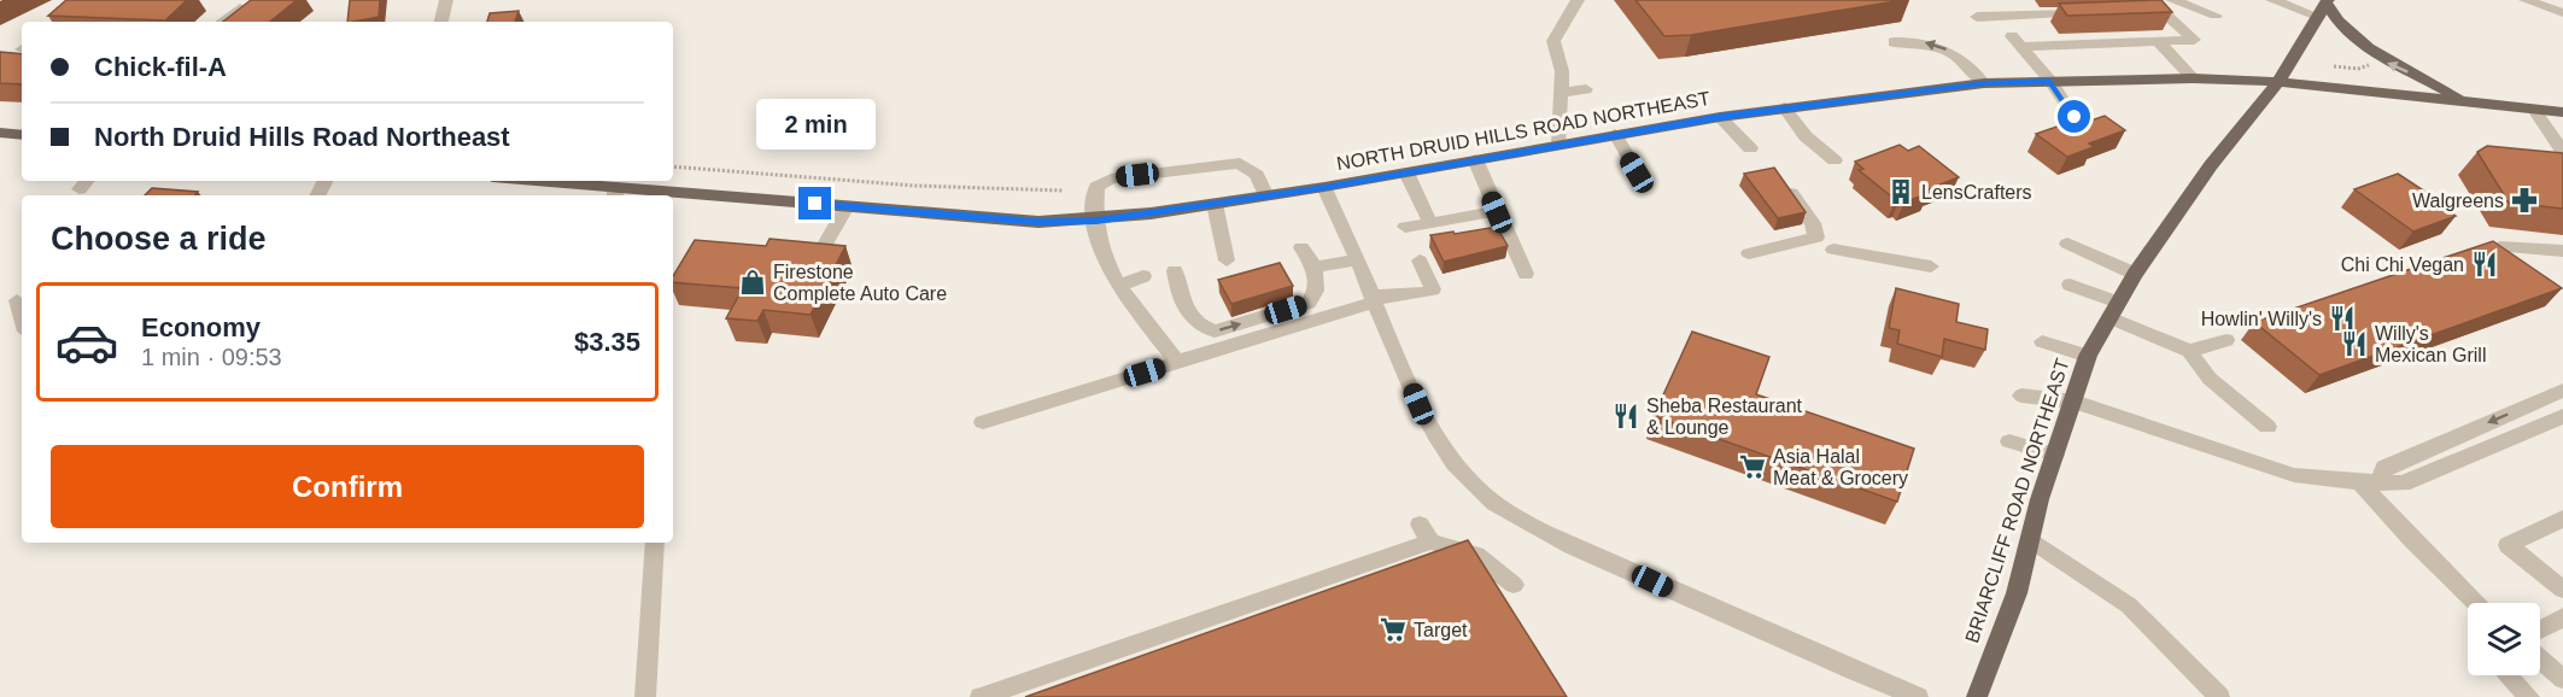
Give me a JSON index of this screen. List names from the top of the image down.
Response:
{
  "streets": {
    "main road": ["NORTH DRUID HILLS ROAD NORTHEAST", "BRIARCLIFF ROAD NORTHEAST"]
  },
  "crossings": [
    ["NORTH DRUID HILLS ROAD NORTHEAST", "BRIARCLIFF ROAD NORTHEAST"]
  ],
  "places": {
    "building": ["LensCrafters"],
    "pharmacy": ["Walgreens"],
    "restaurant": [
      "Chi Chi Vegan",
      "Howlin' Willy's",
      "Willy's Mexican Grill",
      "Sheba Restaurant & Lounge"
    ],
    "shop": ["Firestone Complete Auto Care"],
    "supermarket": ["Asia Halal Meat & Grocery", "Target"]
  },
  "page": {
    "banner": ["Chick-fil-A", "North Druid Hills Road Northeast"],
    "bubble": "2 min",
    "heading": "Choose a ride",
    "list": [
      {
        "name": "Economy",
        "note": "1 min · 09:53",
        "value": "$3.35"
      }
    ],
    "buttons": "Confirm"
  }
}
